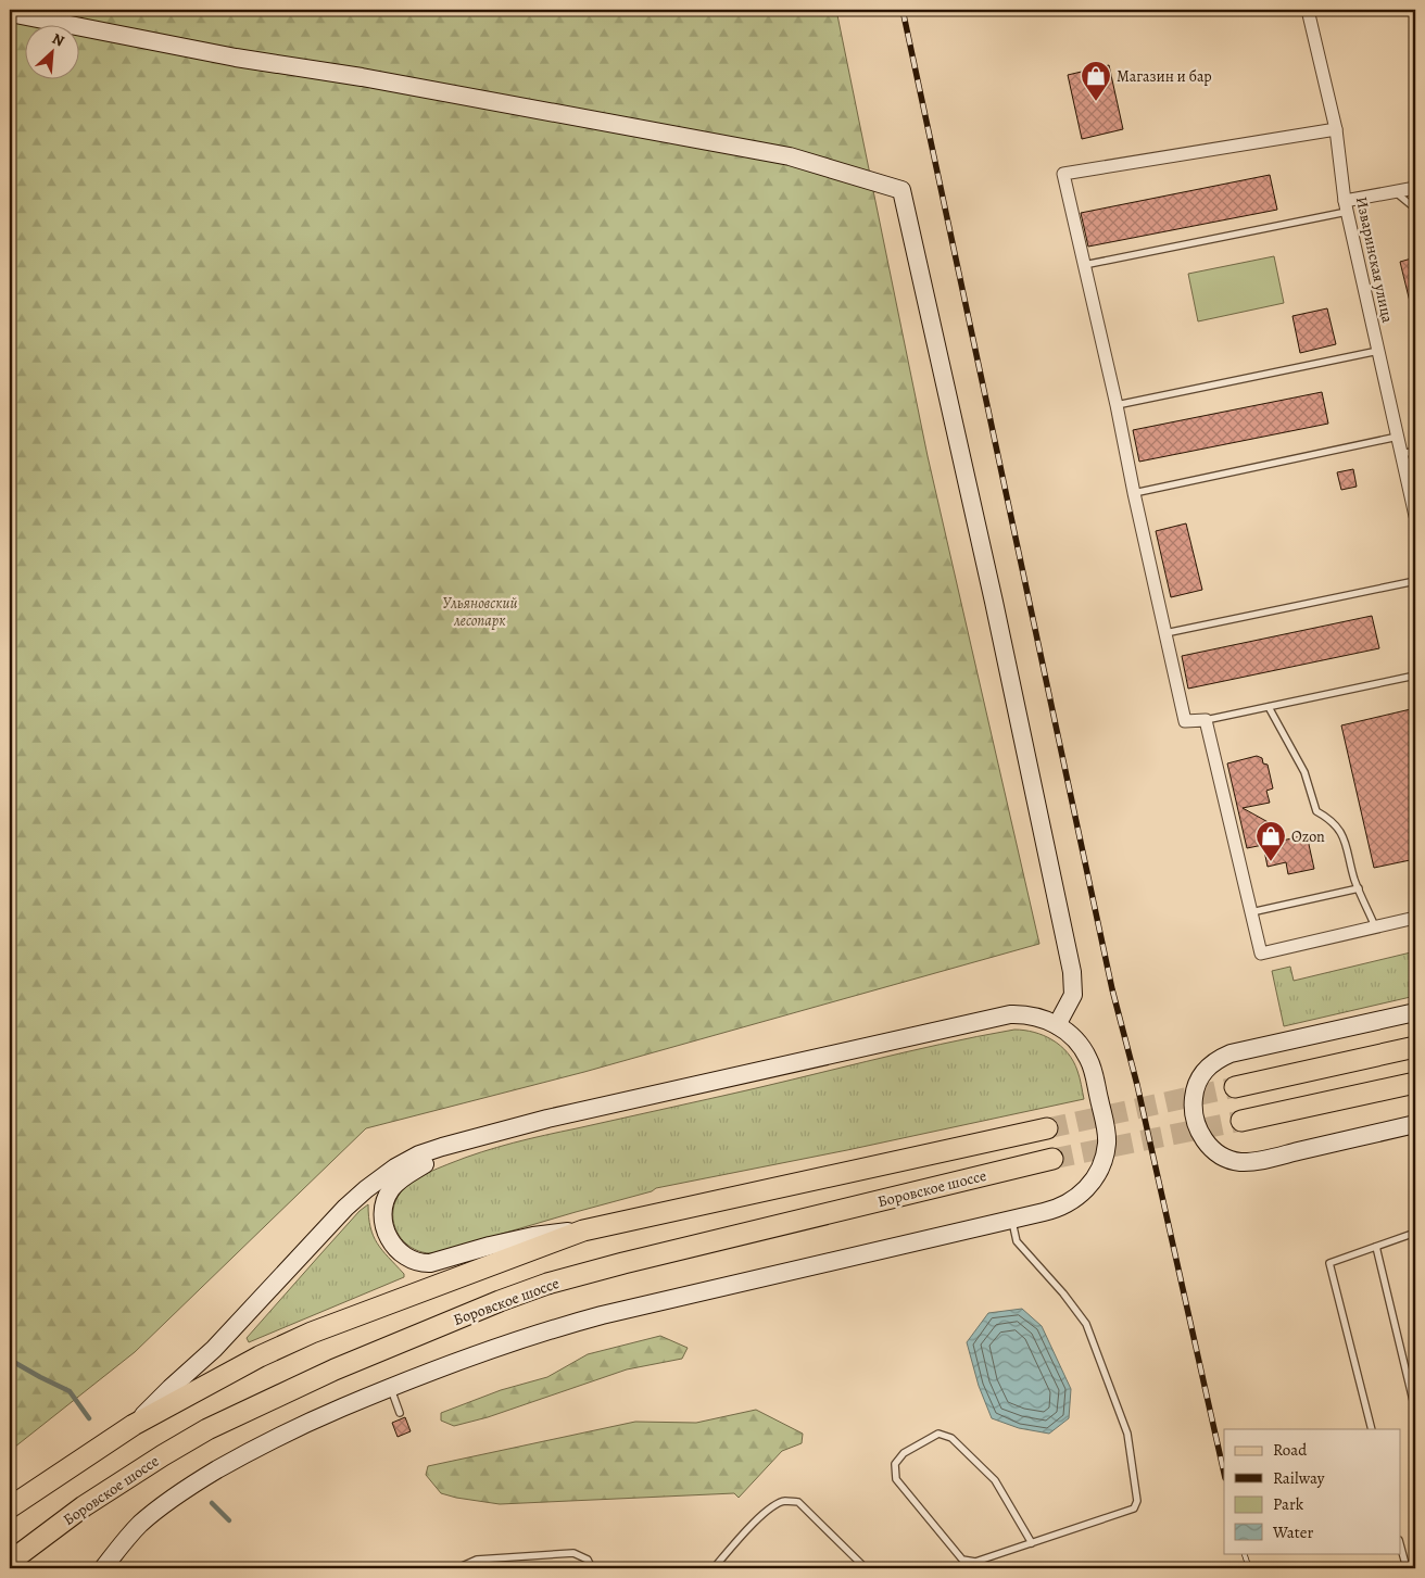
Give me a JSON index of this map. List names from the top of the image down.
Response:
{
  "streets": {
    "main road": ["Боровское шоссе"],
    "street": ["Изваринская улица"]
  },
  "parks": ["Ульяновский лесопарк"],
  "places": {
    "shop": ["Магазин и бар", "Ozon"]
  },
  "legend": [
    "Road",
    "Railway",
    "Park",
    "Water"
  ],
  "north": "top right"
}
